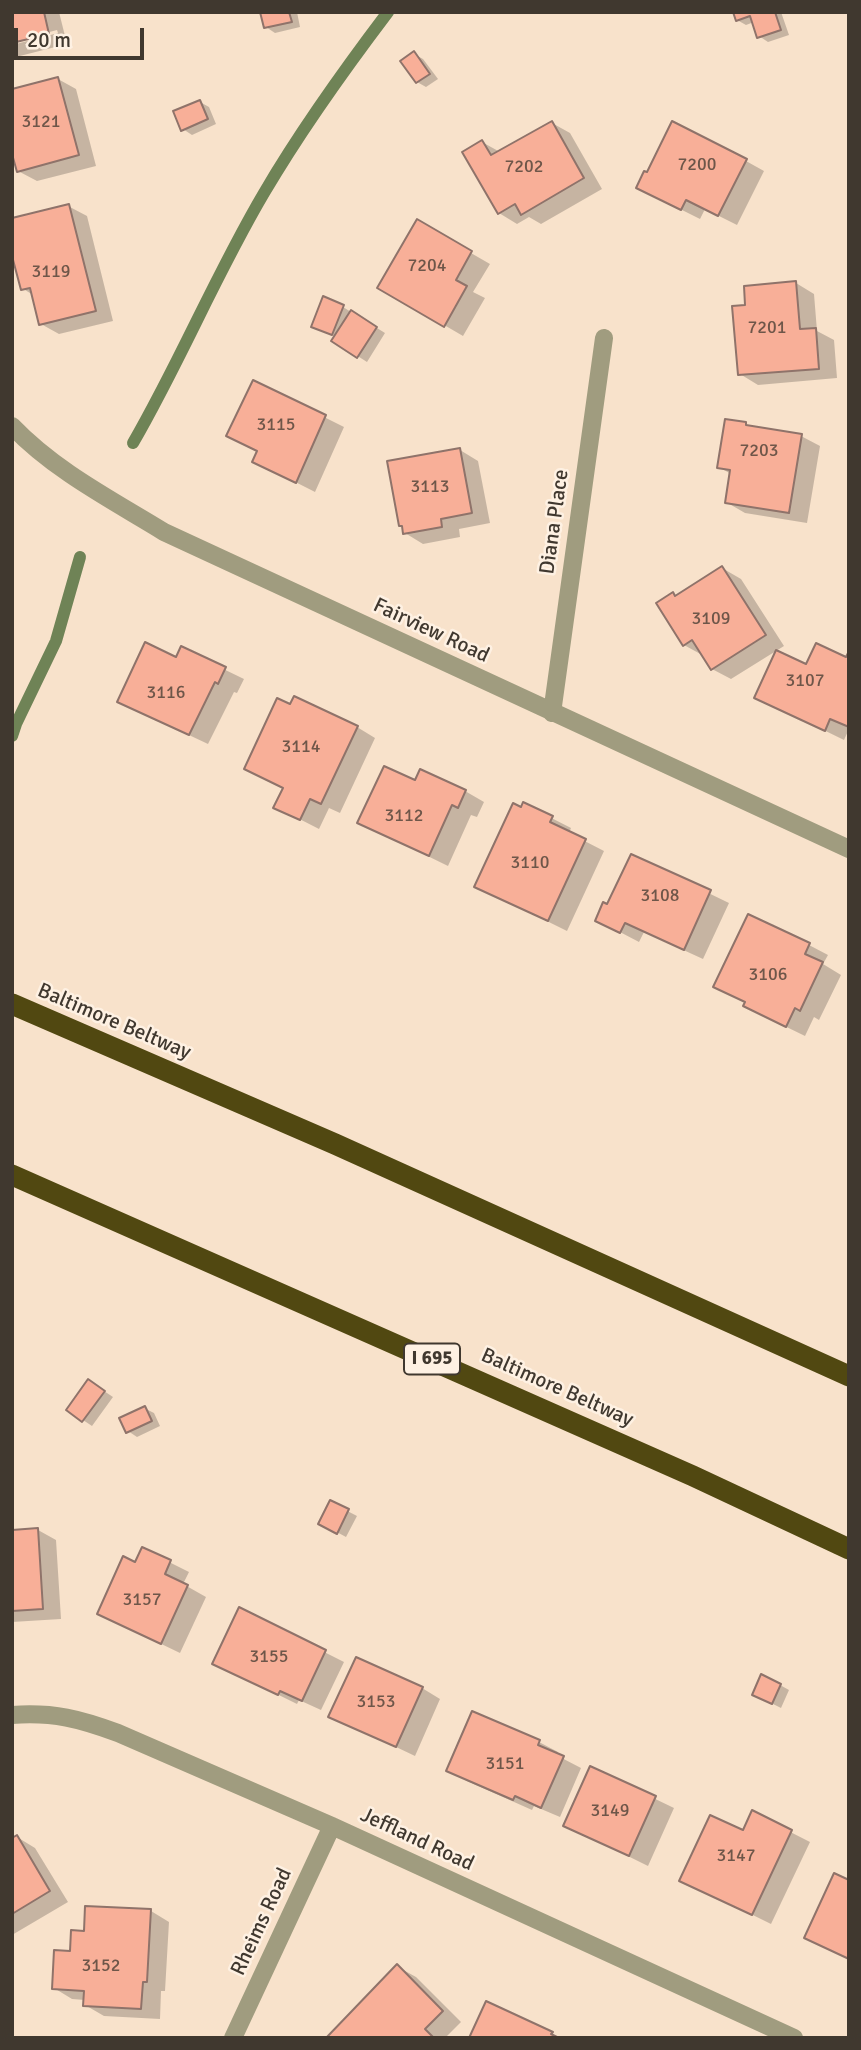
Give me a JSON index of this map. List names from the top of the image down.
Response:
{
  "streets": {
    "highway": ["Baltimore Beltway", "I 695"],
    "street": [
      "Diana Place",
      "Fairview Road",
      "Jeffland Road",
      "Rheims Road"
    ]
  },
  "crossings": [
    ["Diana Place", "Fairview Road"],
    ["Jeffland Road", "Rheims Road"]
  ],
  "house_numbers": [
    "3121",
    "7200",
    "7202",
    "7204",
    "3119",
    "7201",
    "3115",
    "7203",
    "3113",
    "3109",
    "3107",
    "3116",
    "3114",
    "3112",
    "3110",
    "3108",
    "3106",
    "3157",
    "3155",
    "3153",
    "3151",
    "3149",
    "3147",
    "3152"
  ],
  "scale_bar": "20 m"
}
